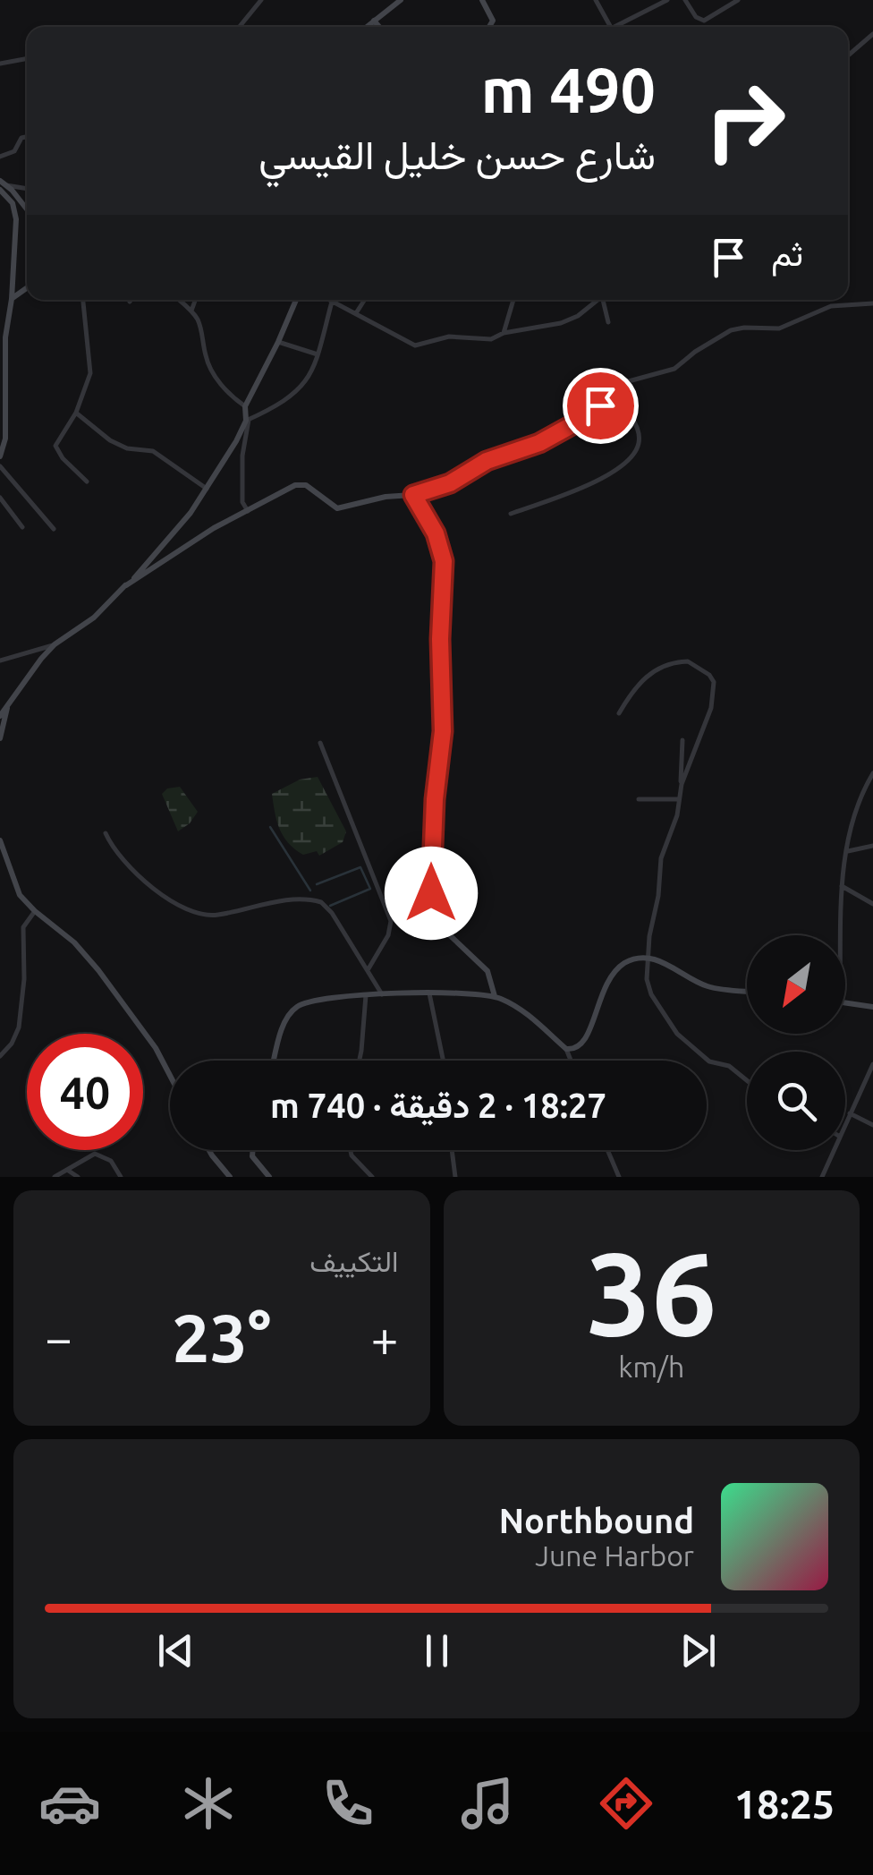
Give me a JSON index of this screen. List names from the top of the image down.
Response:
{
  "north": "bottom left",
  "page": {
    "turn": ["490 m", "شارع حسن خليل القيسي"],
    "then": "ثم",
    "limit": "40",
    "trip": "18:27 · 2 دقيقة · 740 m",
    "tile": [
      ["36", "km/h"],
      "التكييف"
    ],
    "heat": ["−", "23°", "+"],
    "song": ["Northbound", "June Harbor"],
    "tabs": "18:25"
  }
}
